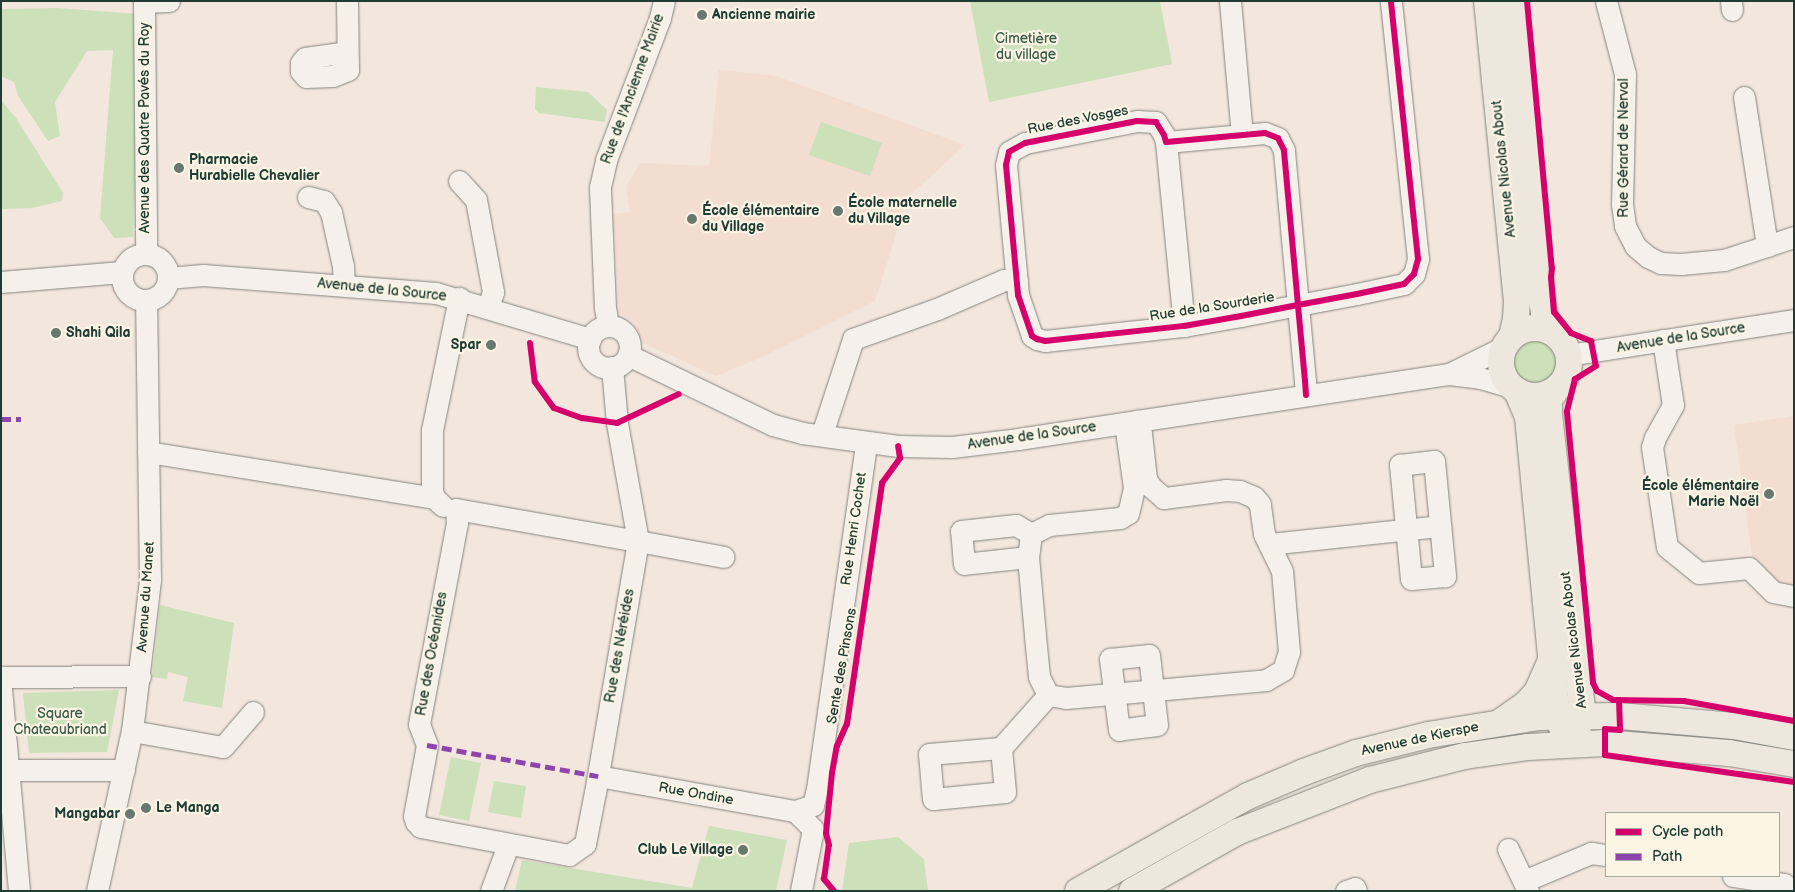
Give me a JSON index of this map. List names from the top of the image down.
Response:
{
  "streets": {
    "main road": ["Avenue Nicolas About", "Avenue de Kierspe"],
    "street": [
      "Rue de l'Ancienne Mairie",
      "Rue des Vosges",
      "Avenue des Quatre Pavés du Roy",
      "Rue Gérard de Nerval",
      "Avenue de la Source",
      "Rue de la Sourderie",
      "Rue Henri Cochet",
      "Avenue du Manet",
      "Rue des Néréides",
      "Rue des Océanides",
      "Rue Ondine"
    ],
    "cycle path": ["Sente des Pinsons"]
  },
  "crossings": [
    ["Rue de l'Ancienne Mairie", "Avenue de la Source"],
    ["Rue de l'Ancienne Mairie", "Rue des Néréides"],
    ["Rue des Vosges", "Rue de la Sourderie"],
    ["Avenue des Quatre Pavés du Roy", "Avenue de la Source"],
    ["Avenue des Quatre Pavés du Roy", "Avenue du Manet"],
    ["Avenue Nicolas About", "Avenue de la Source"],
    ["Avenue Nicolas About", "Avenue de Kierspe"],
    ["Avenue de la Source", "Rue Henri Cochet"],
    ["Avenue de la Source", "Avenue du Manet"],
    ["Avenue de la Source", "Rue des Néréides"],
    ["Rue Henri Cochet", "Rue Ondine"],
    ["Rue des Néréides", "Rue des Océanides"],
    ["Rue des Néréides", "Rue Ondine"]
  ],
  "parks": ["Cimetière du village", "Square Chateaubriand"],
  "places": [
    "Ancienne mairie",
    "Pharmacie Hurabielle Chevalier",
    "École maternelle du Village",
    "École élémentaire du Village",
    "Shahi Qila",
    "Spar",
    "École élémentaire Marie Noël",
    "Le Manga",
    "Mangabar",
    "Club Le Village"
  ],
  "legend": ["Cycle path", "Path"]
}
